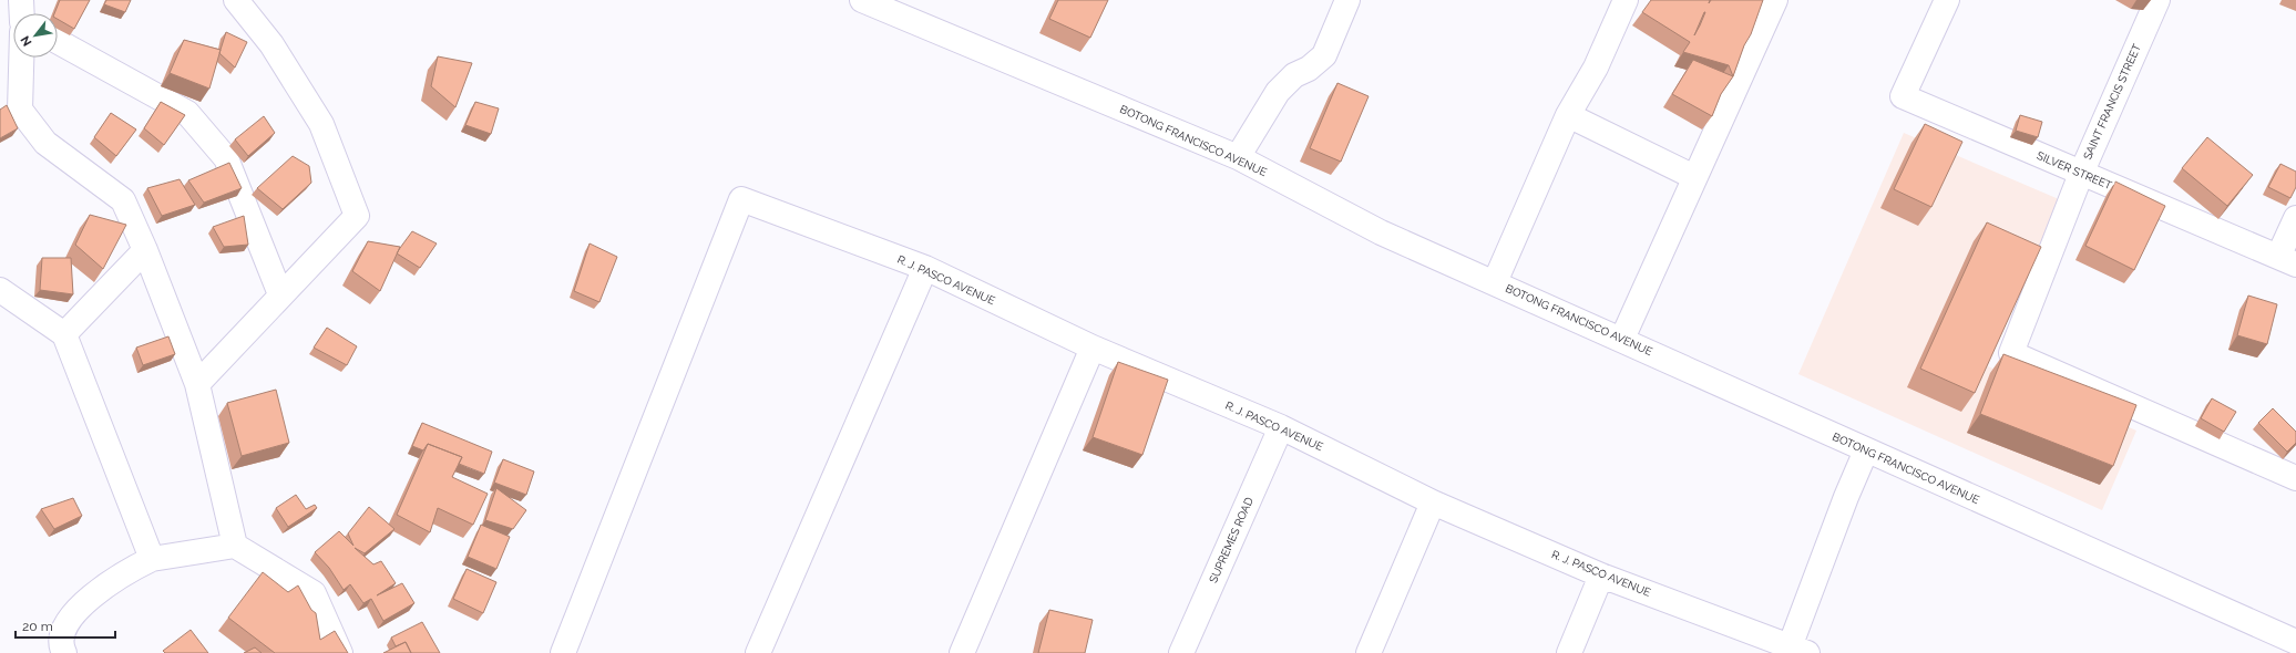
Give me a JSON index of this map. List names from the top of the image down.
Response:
{
  "streets": {
    "street": [
      "SAINT FRANCIS STREET",
      "BOTONG FRANCISCO AVENUE",
      "SILVER STREET",
      "R. J. PASCO AVENUE",
      "SUPREMES ROAD"
    ]
  },
  "crossings": [
    ["SAINT FRANCIS STREET", "SILVER STREET"],
    ["R. J. PASCO AVENUE", "SUPREMES ROAD"]
  ],
  "scale_bar": "20 m",
  "north": "bottom left"
}
